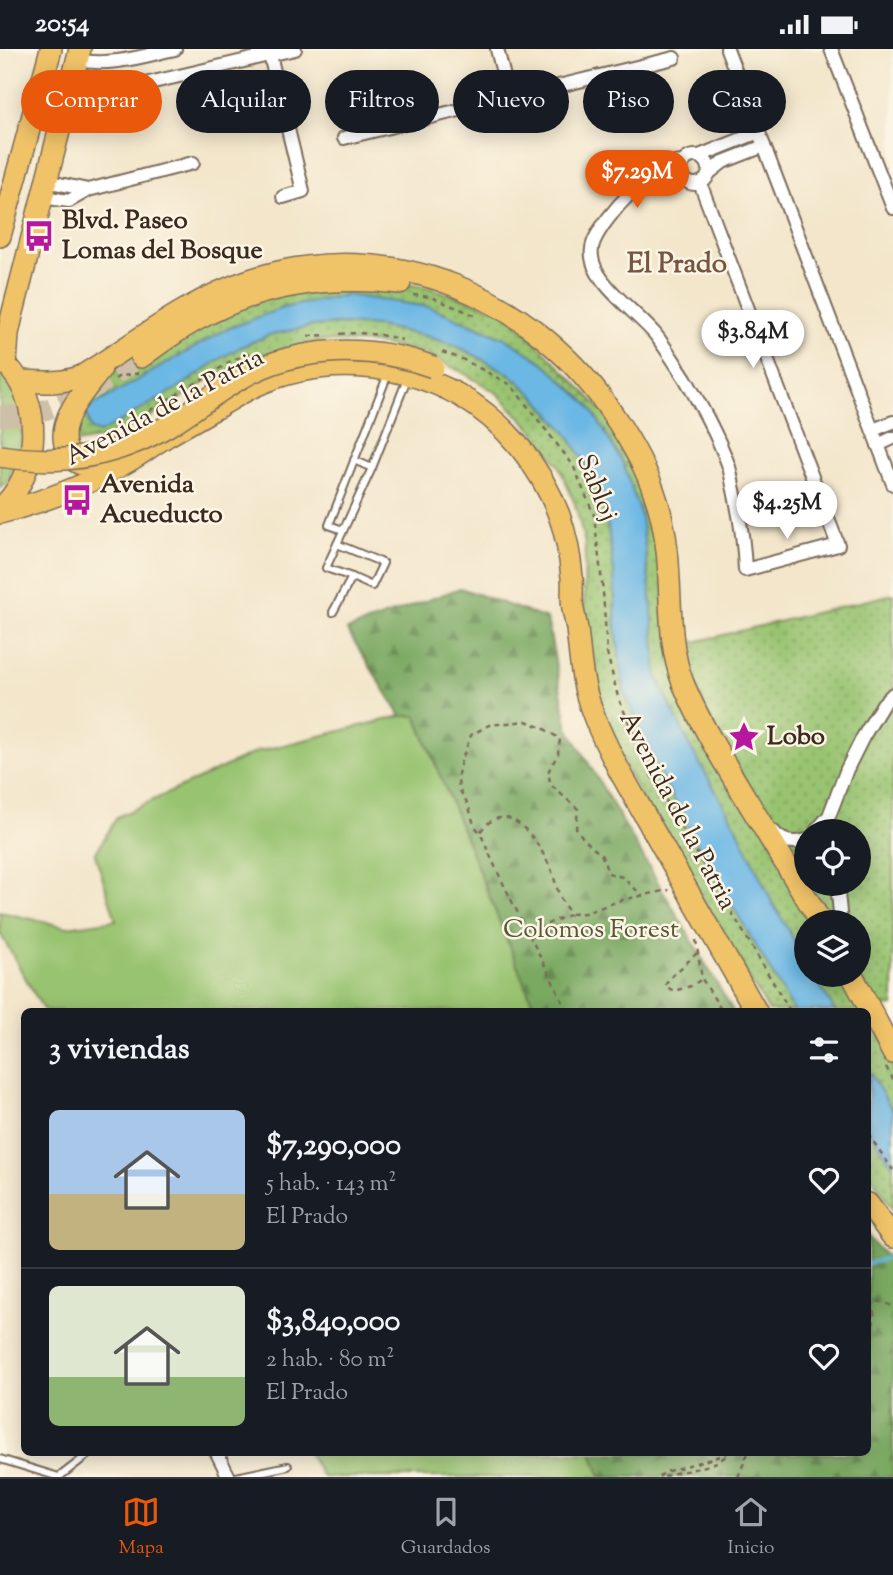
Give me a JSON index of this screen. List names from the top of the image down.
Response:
{
  "streets": {
    "main road": ["Avenida de la Patria"],
    "path": ["Sabloj"]
  },
  "crossings": [
    ["Avenida de la Patria", "Sabloj"]
  ],
  "districts": ["El Prado"],
  "parks": ["Colomos Forest"],
  "places": {
    "bus stop": ["Blvd. Paseo Lomas del Bosque", "Avenida Acueducto"],
    "place": ["Lobo"]
  },
  "page": {
    "status": "20:54",
    "chip": [
      "Comprar",
      "Alquilar",
      "Filtros",
      "Nuevo",
      "Piso",
      "Casa"
    ],
    "price": ["$7.29M", "$3.84M", "$4.25M"],
    "heading": "3 viviendas",
    "list": [
      {
        "name": "$7,290,000",
        "note": "5 hab. · 143 m² · El Prado"
      },
      {
        "name": "$3,840,000",
        "note": "2 hab. · 80 m² · El Prado"
      }
    ],
    "tabs": ["Mapa", "Guardados", "Inicio"]
  }
}
